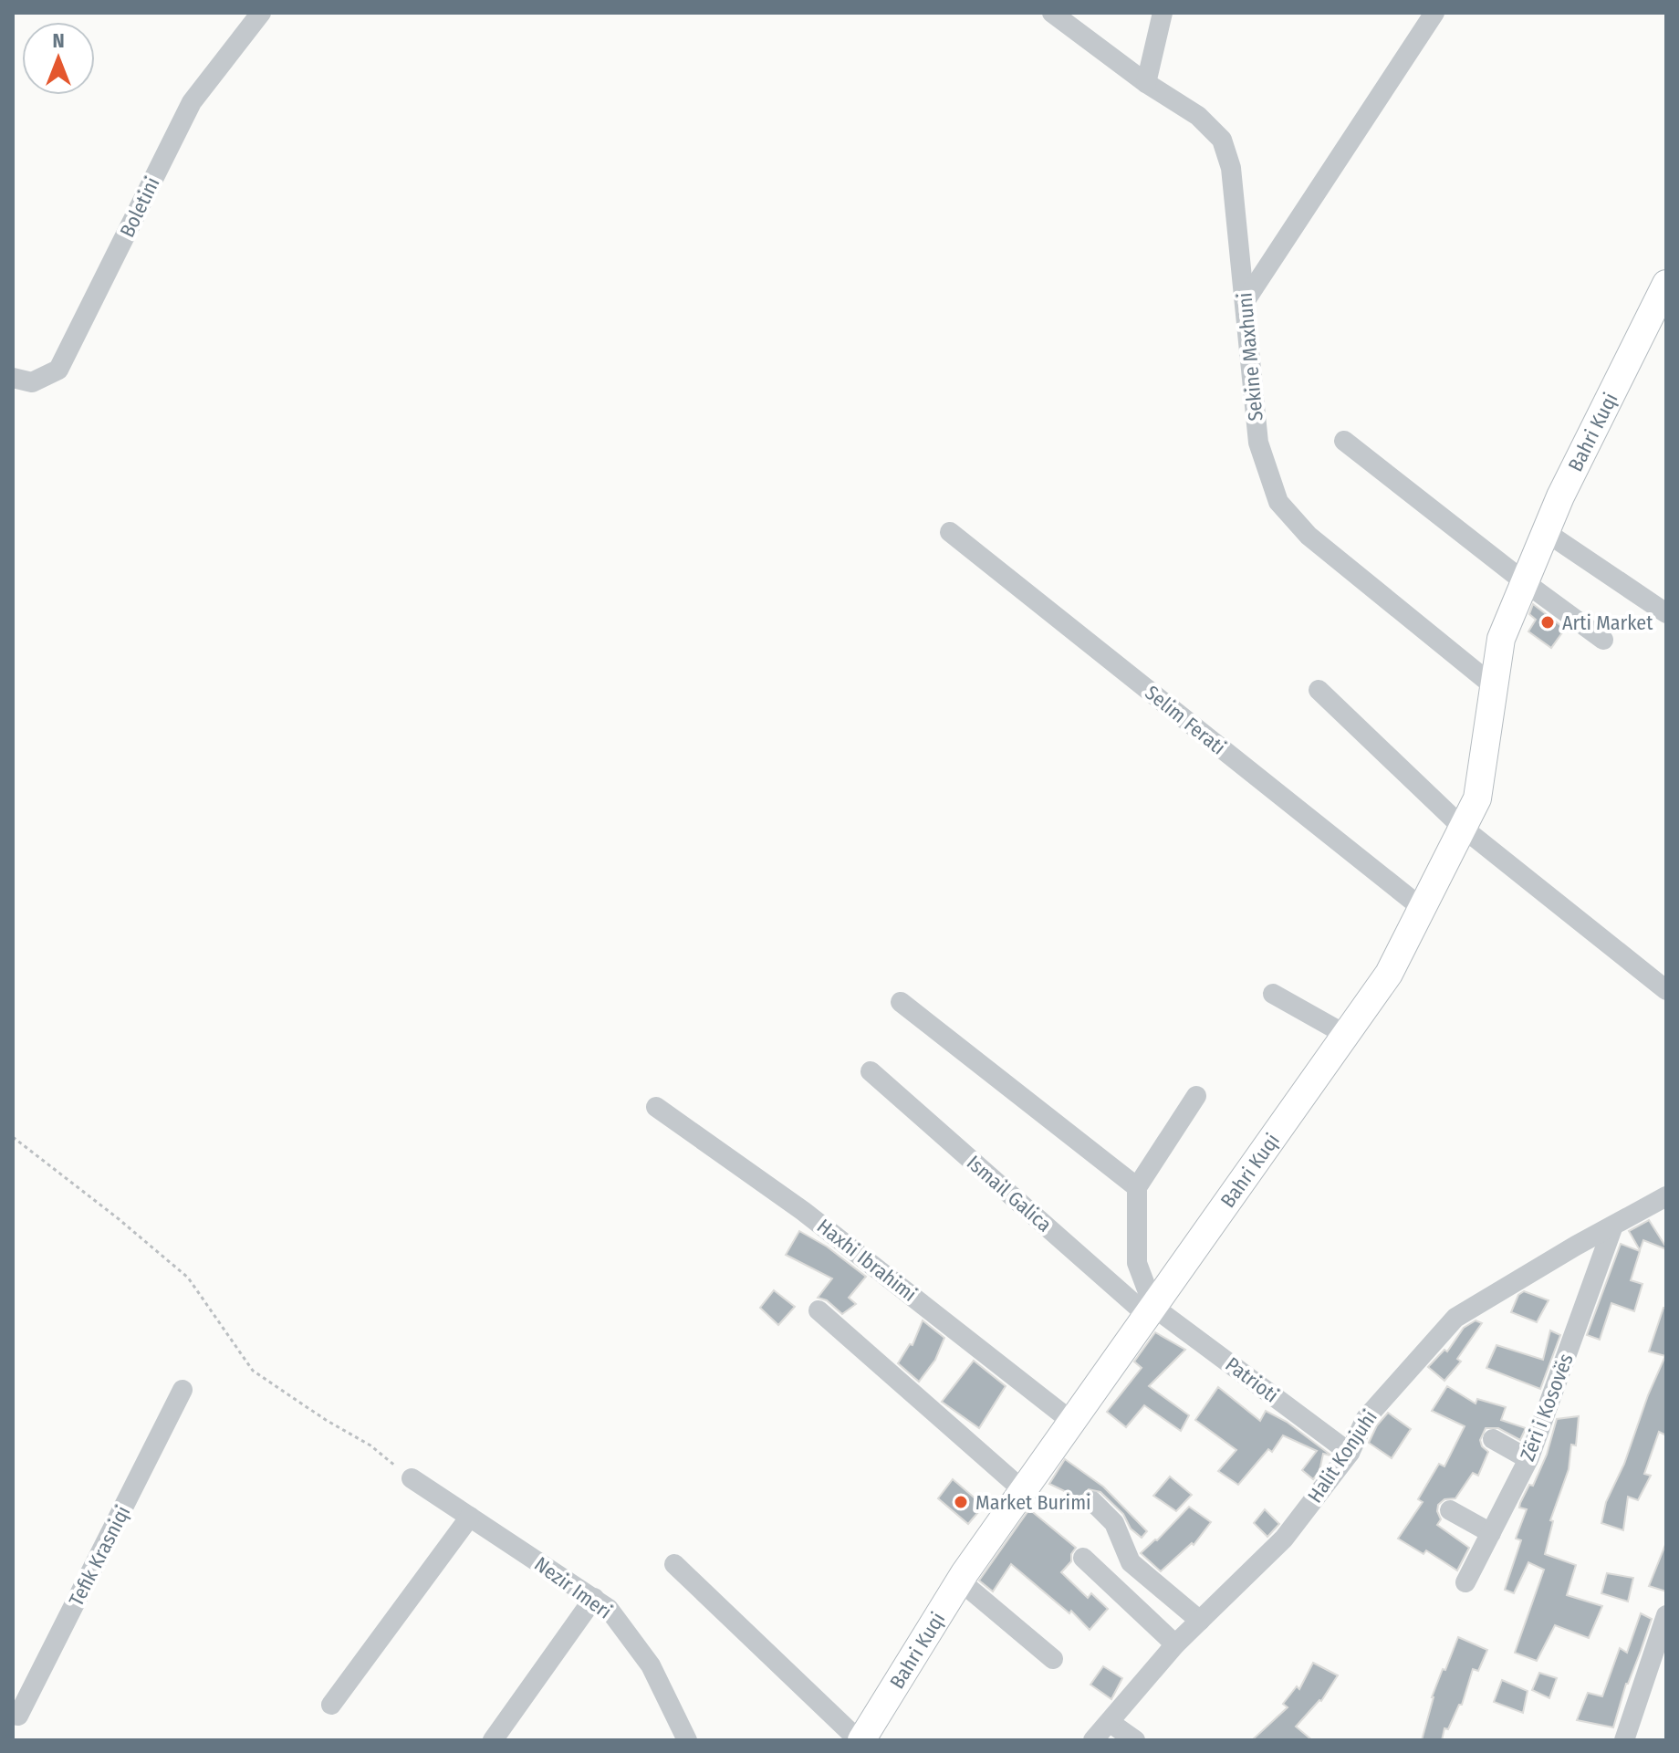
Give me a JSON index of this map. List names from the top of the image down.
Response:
{
  "streets": {
    "street": [
      "Boletini",
      "Sekine Maxhuni",
      "Bahri Kuqi",
      "Selim Ferati",
      "Ismail Galica",
      "Haxhi Ibrahimi",
      "Patrioti",
      "Zëri i Kosovës",
      "Halit Konjuhi",
      "Tefik Krasniqi",
      "Nezir Imeri"
    ]
  },
  "crossings": [
    ["Sekine Maxhuni", "Bahri Kuqi"],
    ["Bahri Kuqi", "Selim Ferati"],
    ["Bahri Kuqi", "Ismail Galica"],
    ["Bahri Kuqi", "Haxhi Ibrahimi"],
    ["Bahri Kuqi", "Patrioti"],
    ["Ismail Galica", "Patrioti"],
    ["Patrioti", "Halit Konjuhi"],
    ["Zëri i Kosovës", "Halit Konjuhi"]
  ],
  "places": ["Arti Market", "Market Burimi"],
  "north": "top"
}
